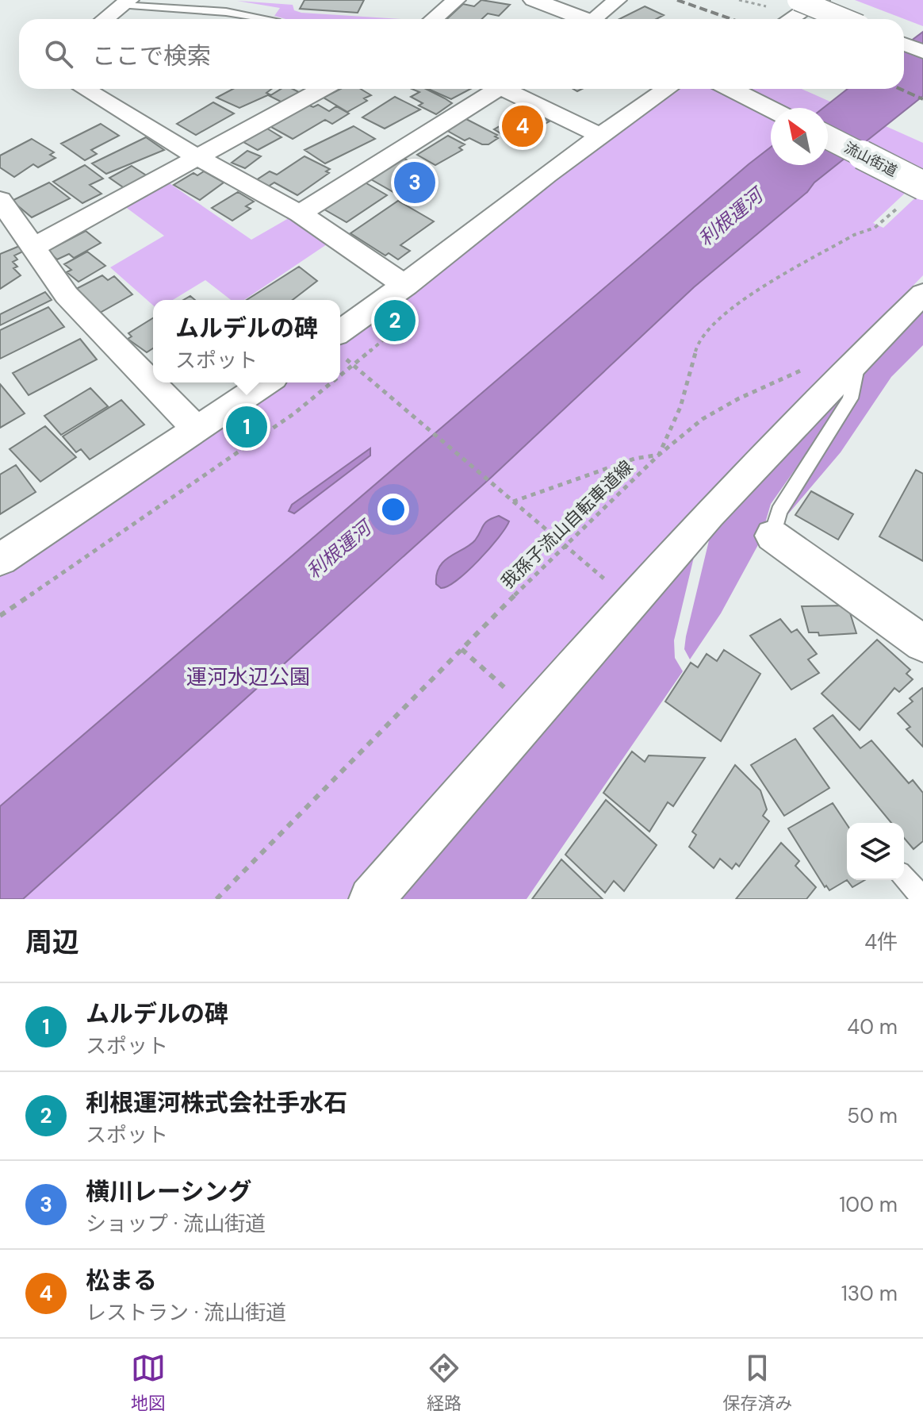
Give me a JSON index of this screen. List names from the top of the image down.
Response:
{
  "streets": {
    "street": ["流山街道"],
    "path": ["我孫子流山自転車道線"]
  },
  "water": ["利根運河"],
  "parks": ["運河水辺公園"],
  "north": "top left",
  "page": {
    "search": "ここで検索",
    "pins": [
      "4",
      "3",
      "2",
      "1"
    ],
    "popup": ["ムルデルの碑", "スポット"],
    "heading": ["周辺", "4件"],
    "list": [
      {
        "mark": "1",
        "name": "ムルデルの碑",
        "note": "スポット",
        "value": "40 m"
      },
      {
        "mark": "2",
        "name": "利根運河株式会社手水石",
        "note": "スポット",
        "value": "50 m"
      },
      {
        "mark": "3",
        "name": "横川レーシング",
        "note": "ショップ · 流山街道",
        "value": "100 m"
      },
      {
        "mark": "4",
        "name": "松まる",
        "note": "レストラン · 流山街道",
        "value": "130 m"
      }
    ],
    "nav": ["地図", "経路", "保存済み"]
  }
}
